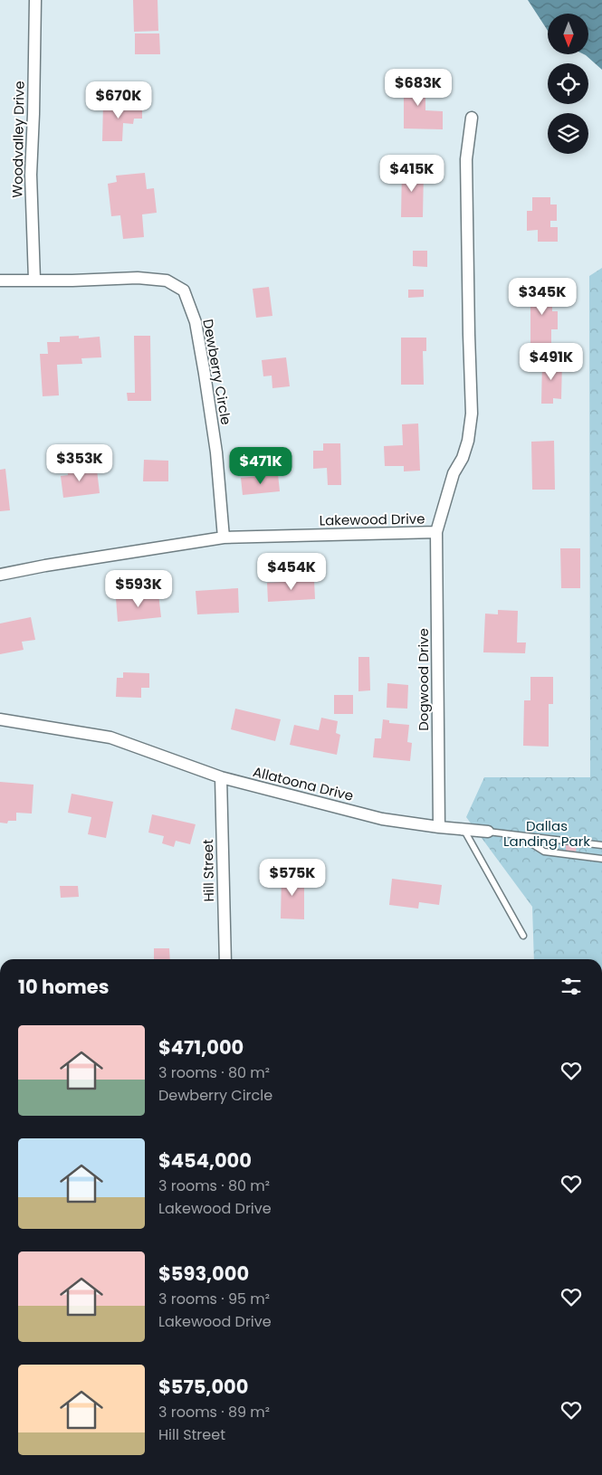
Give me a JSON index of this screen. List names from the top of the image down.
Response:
{
  "streets": {
    "street": [
      "Woodvalley Drive",
      "Dewberry Circle",
      "Lakewood Drive",
      "Dogwood Drive",
      "Allatoona Drive",
      "Hill Street"
    ]
  },
  "crossings": [
    ["Woodvalley Drive", "Dewberry Circle"],
    ["Dewberry Circle", "Lakewood Drive"],
    ["Lakewood Drive", "Dogwood Drive"],
    ["Dogwood Drive", "Allatoona Drive"],
    ["Allatoona Drive", "Hill Street"]
  ],
  "parks": ["Dallas Landing Park"],
  "north": "bottom",
  "page": {
    "price": [
      "$683K",
      "$670K",
      "$415K",
      "$345K",
      "$491K",
      "$353K",
      "$471K",
      "$454K",
      "$593K",
      "$575K"
    ],
    "heading": "10 homes",
    "list": [
      {
        "name": "$471,000",
        "note": "3 rooms · 80 m² · Dewberry Circle"
      },
      {
        "name": "$454,000",
        "note": "3 rooms · 80 m² · Lakewood Drive"
      },
      {
        "name": "$593,000",
        "note": "3 rooms · 95 m² · Lakewood Drive"
      },
      {
        "name": "$575,000",
        "note": "3 rooms · 89 m² · Hill Street"
      }
    ]
  }
}
